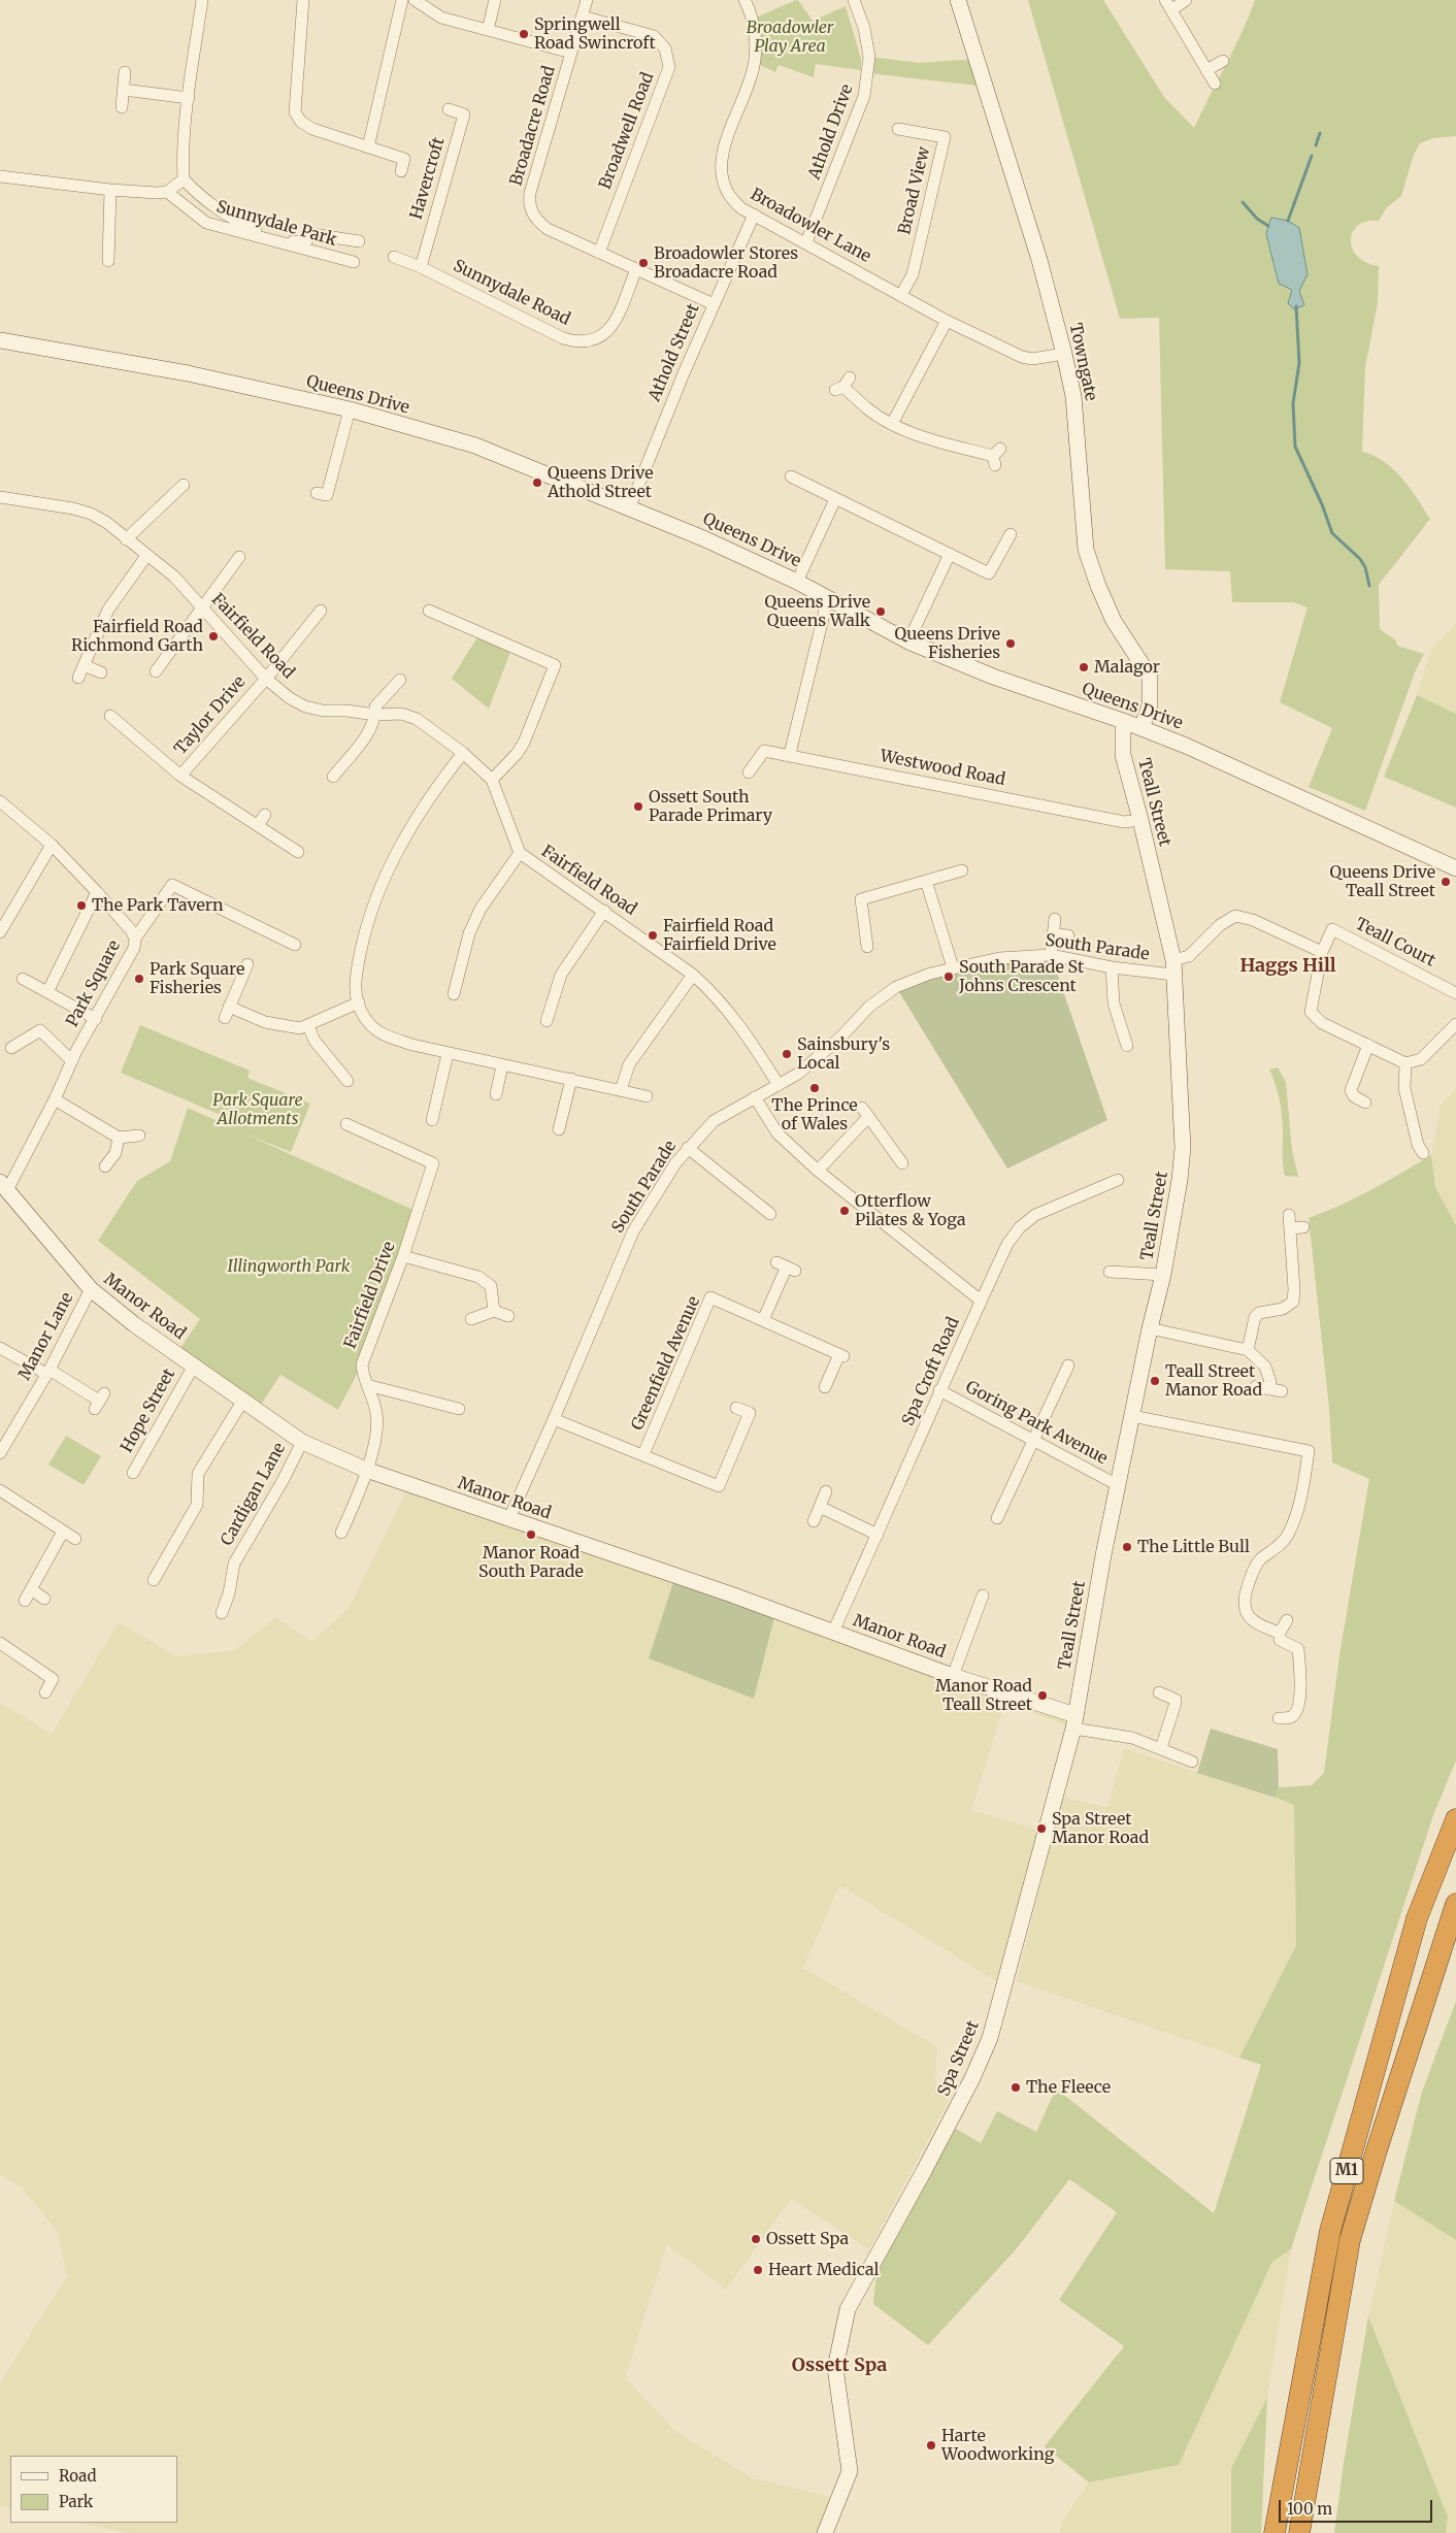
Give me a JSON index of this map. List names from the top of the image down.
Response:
{
  "streets": {
    "highway": ["M1"],
    "street": [
      "Broadacre Road",
      "Broadwell Road",
      "Athold Drive",
      "Havercroft",
      "Broad View",
      "Sunnydale Park",
      "Broadowler Lane",
      "Sunnydale Road",
      "Athold Street",
      "Towngate",
      "Queens Drive",
      "Fairfield Road",
      "Taylor Drive",
      "Westwood Road",
      "Teall Street",
      "Teall Court",
      "South Parade",
      "Park Square",
      "Fairfield Drive",
      "Manor Road",
      "Manor Lane",
      "Greenfield Avenue",
      "Spa Croft Road",
      "Hope Street",
      "Goring Park Avenue",
      "Cardigan Lane",
      "Spa Street"
    ]
  },
  "crossings": [
    ["Broadacre Road", "Broadwell Road"],
    ["Broadacre Road", "Sunnydale Road"],
    ["Broadacre Road", "Athold Street"],
    ["Athold Drive", "Broadowler Lane"],
    ["Havercroft", "Sunnydale Road"],
    ["Broad View", "Broadowler Lane"],
    ["Broadowler Lane", "Athold Street"],
    ["Broadowler Lane", "Towngate"],
    ["Athold Street", "Queens Drive"],
    ["Towngate", "Queens Drive"],
    ["Queens Drive", "Teall Street"],
    ["Fairfield Road", "Taylor Drive"],
    ["Fairfield Road", "South Parade"],
    ["Westwood Road", "Teall Street"],
    ["Teall Street", "South Parade"],
    ["Teall Street", "Manor Road"],
    ["Teall Street", "Goring Park Avenue"],
    ["Teall Street", "Spa Street"],
    ["South Parade", "Manor Road"],
    ["Park Square", "Manor Road"],
    ["Fairfield Drive", "Manor Road"],
    ["Manor Road", "Manor Lane"],
    ["Manor Road", "Spa Croft Road"],
    ["Manor Road", "Hope Street"],
    ["Manor Road", "Cardigan Lane"],
    ["Manor Road", "Spa Street"],
    ["Spa Croft Road", "Goring Park Avenue"]
  ],
  "districts": ["Haggs Hill", "Ossett Spa"],
  "parks": ["Broadowler Play Area", "Park Square Allotments", "Illingworth Park"],
  "places": [
    "Springwell Road Swincroft",
    "Broadowler Stores Broadacre Road",
    "Queens Drive Athold Street",
    "Queens Drive Queens Walk",
    "Fairfield Road Richmond Garth",
    "Queens Drive Fisheries",
    "Malagor",
    "Ossett South Parade Primary",
    "Queens Drive Teall Street",
    "The Park Tavern",
    "Fairfield Road Fairfield Drive",
    "South Parade St Johns Crescent",
    "Park Square Fisheries",
    "Sainsbury's Local",
    "The Prince of Wales",
    "Otterflow Pilates & Yoga",
    "Teall Street Manor Road",
    "Manor Road South Parade",
    "The Little Bull",
    "Manor Road Teall Street",
    "Spa Street Manor Road",
    "The Fleece",
    "Ossett Spa",
    "Heart Medical",
    "Harte Woodworking"
  ],
  "legend": ["Road", "Park"],
  "scale_bar": "100 m"
}
